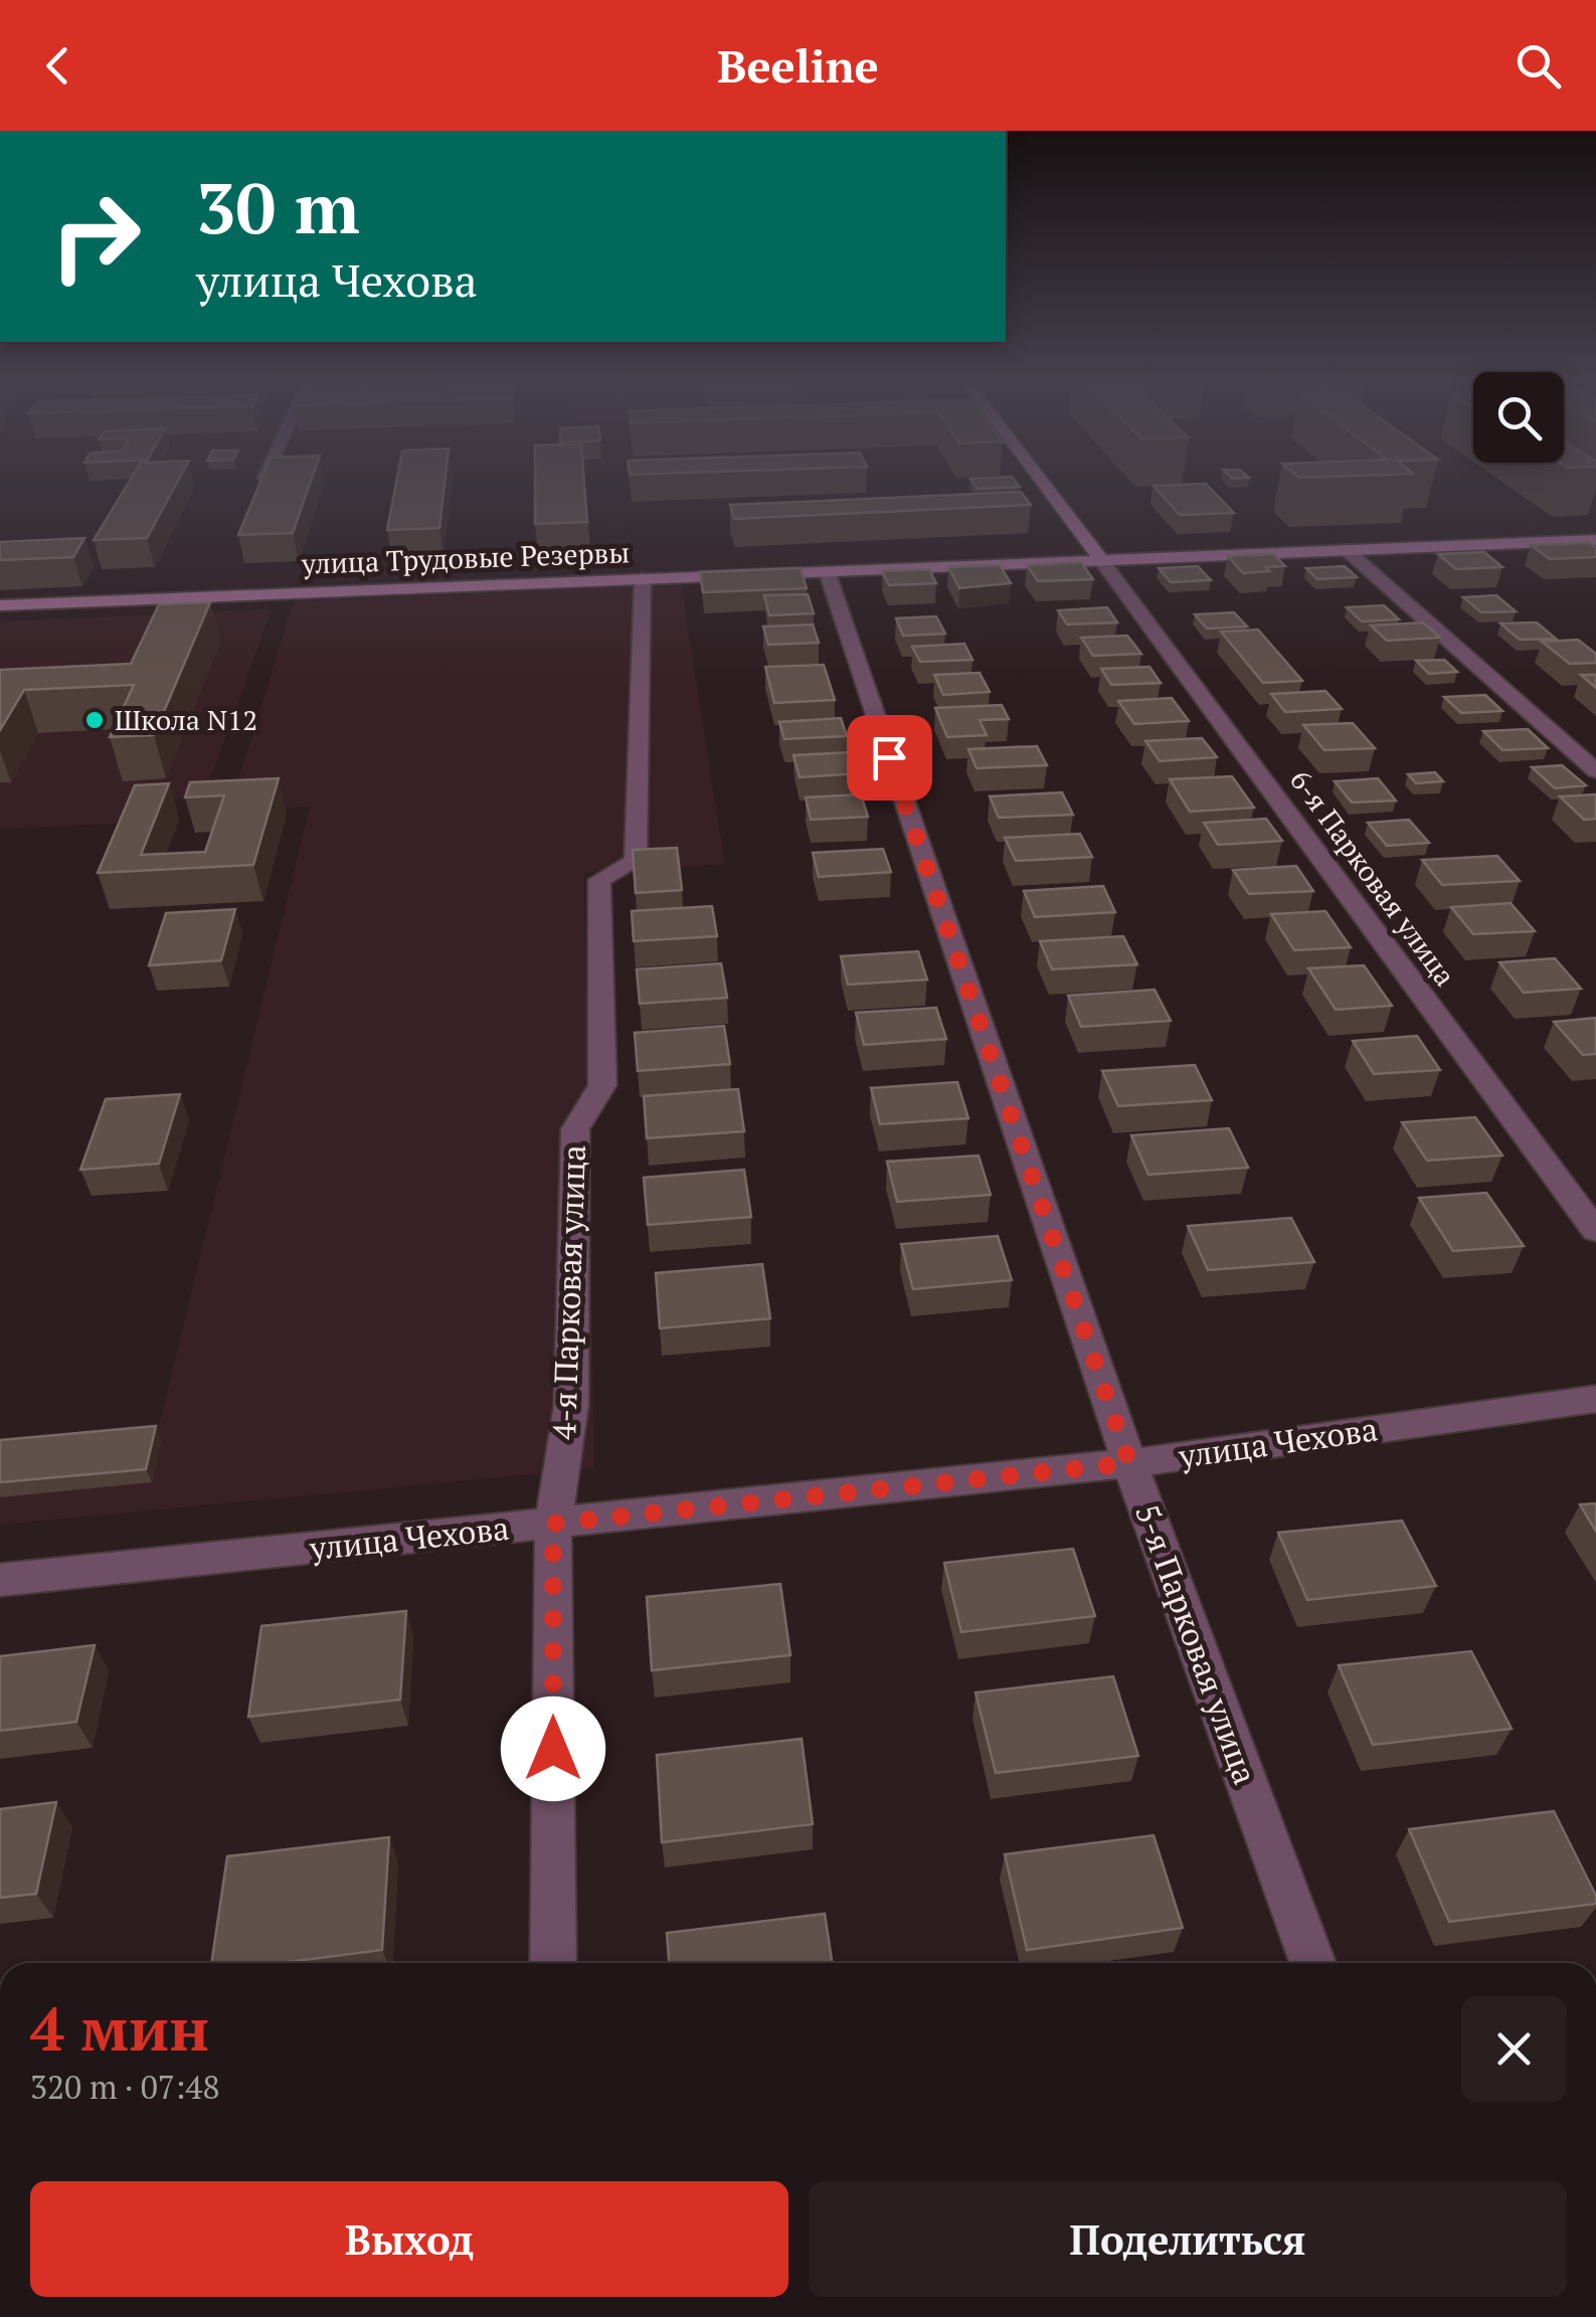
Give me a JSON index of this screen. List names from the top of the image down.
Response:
{
  "streets": {
    "main road": ["улица Трудовые Резервы"],
    "street": [
      "6-я Парковая улица",
      "4-я Парковая улица",
      "улица Чехова",
      "5-я Парковая улица"
    ]
  },
  "crossings": [
    ["улица Трудовые Резервы", "6-я Парковая улица"],
    ["улица Трудовые Резервы", "4-я Парковая улица"],
    ["улица Трудовые Резервы", "5-я Парковая улица"],
    ["4-я Парковая улица", "улица Чехова"],
    ["улица Чехова", "5-я Парковая улица"]
  ],
  "places": ["Школа N12"],
  "page": {
    "header": "Beeline",
    "turn": ["30 m", "улица Чехова"],
    "heading": ["4 мин", "320 m · 07:48"],
    "buttons": ["Выход", "Поделиться"]
  }
}
